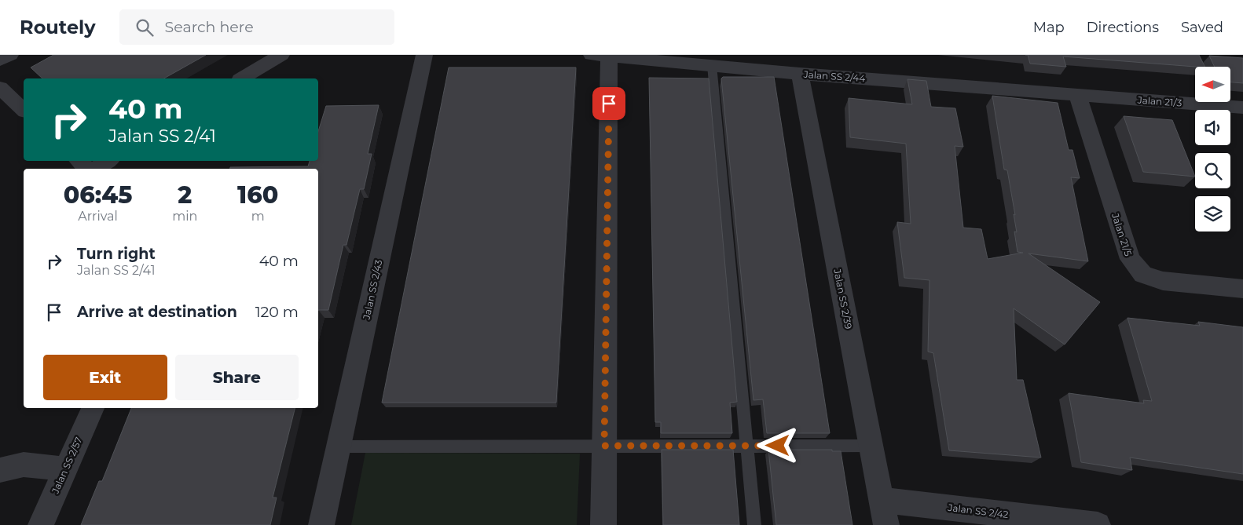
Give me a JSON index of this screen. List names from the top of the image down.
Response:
{
  "streets": {
    "street": [
      "Jalan SS 2/44",
      "Jalan 21/3",
      "Jalan 21/5",
      "Jalan SS 2/43",
      "Jalan SS 2/39",
      "Jalan SS 2/57",
      "Jalan SS 2/42"
    ]
  },
  "crossings": [
    ["Jalan SS 2/44", "Jalan 21/3"],
    ["Jalan SS 2/44", "Jalan 21/5"],
    ["Jalan SS 2/44", "Jalan SS 2/39"],
    ["Jalan 21/3", "Jalan 21/5"],
    ["Jalan SS 2/39", "Jalan SS 2/42"]
  ],
  "north": "left",
  "page": {
    "header": "Routely",
    "search": "Search here",
    "nav": ["Map", "Directions", "Saved"],
    "turn": ["40 m", "Jalan SS 2/41"],
    "eta": [
      "06:45",
      "Arrival",
      "2",
      "min",
      "160",
      "m"
    ],
    "list": [
      {
        "name": "Turn right",
        "note": "Jalan SS 2/41",
        "value": "40 m"
      },
      {
        "name": "Arrive at destination",
        "value": "120 m"
      }
    ],
    "buttons": ["Exit", "Share"]
  }
}
